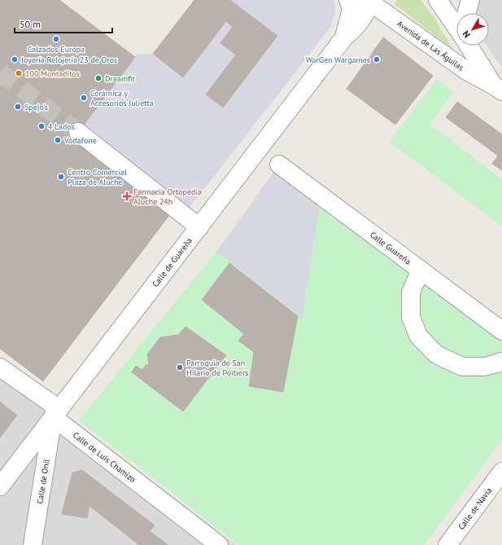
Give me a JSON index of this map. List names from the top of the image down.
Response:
{
  "streets": {
    "street": [
      "Avenida de Las Águilas",
      "Calle Guareña",
      "Calle de Guareña",
      "Calle de Luis Chamizo",
      "Calle de Onil",
      "Calle de Navia"
    ]
  },
  "crossings": [
    ["Avenida de Las Águilas", "Calle de Guareña"],
    ["Calle de Guareña", "Calle de Luis Chamizo"],
    ["Calle de Guareña", "Calle de Onil"],
    ["Calle de Luis Chamizo", "Calle de Onil"]
  ],
  "places": {
    "other": [
      "Calzados Europa",
      "Joyería Relojería 23 de Oros",
      "WarGen Wargames",
      "100 Montaditos",
      "Dreamfit",
      "Cerámica y Accesorios Julietta",
      "Spejo's",
      "4 Lados",
      "Vodafone",
      "Centro Comercial Plaza de Aluche",
      "Parroquia de San Hilario de Poitiers"
    ],
    "health": ["Farmacia Ortopedia Aluche 24h"]
  },
  "scale_bar": "50 m",
  "north": "bottom left"
}
